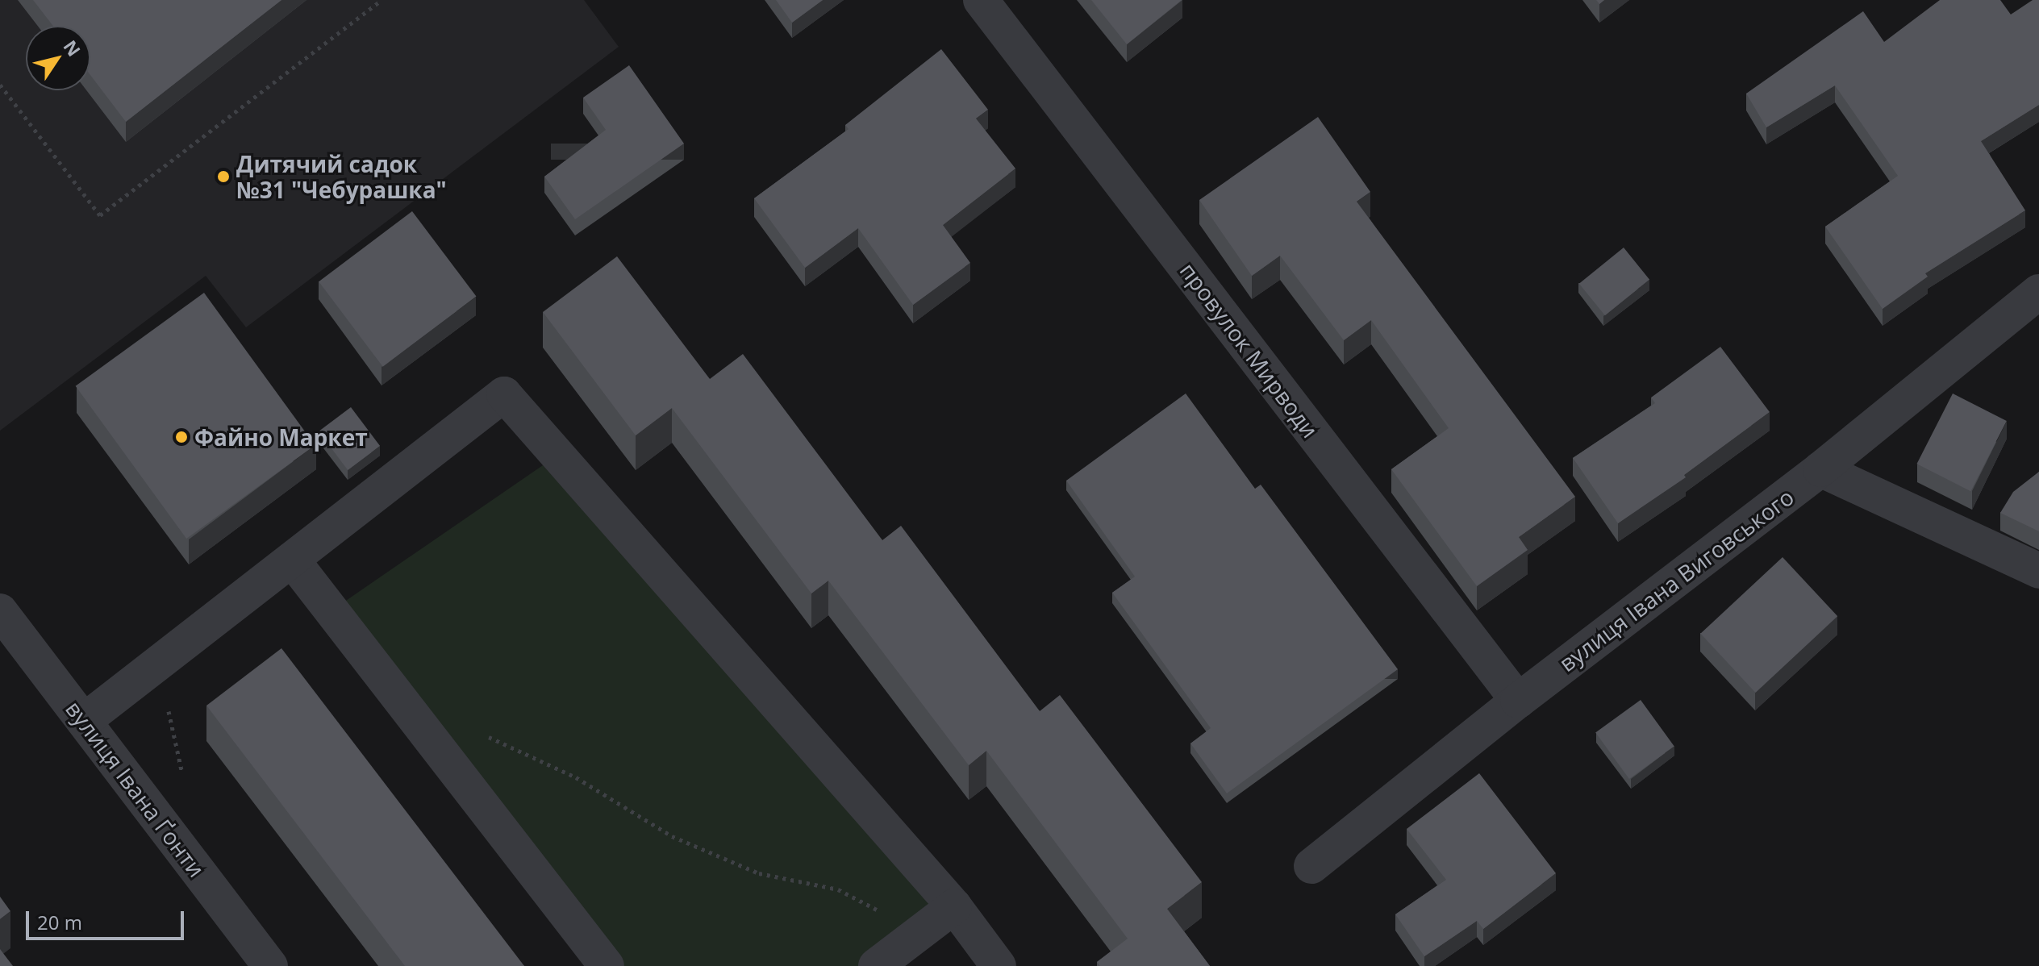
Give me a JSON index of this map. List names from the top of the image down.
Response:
{
  "streets": {
    "street": ["провулок Мирводи", "вулиця Івана Виговського", "вулиця Івана Ґонти"]
  },
  "crossings": [
    ["провулок Мирводи", "вулиця Івана Виговського"]
  ],
  "places": ["Дитячий садок №31 \"Чебурашка\"", "Файно Маркет"],
  "scale_bar": "20 m",
  "north": "top right"
}
